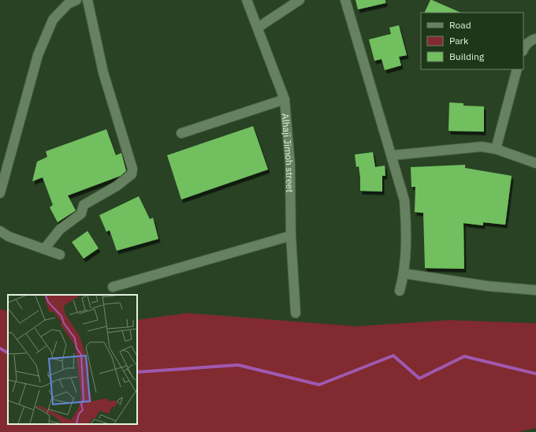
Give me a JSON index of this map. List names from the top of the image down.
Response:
{
  "streets": {
    "street": ["Alhaji Jimoh street"]
  },
  "legend": ["Road", "Park", "Building"]
}
